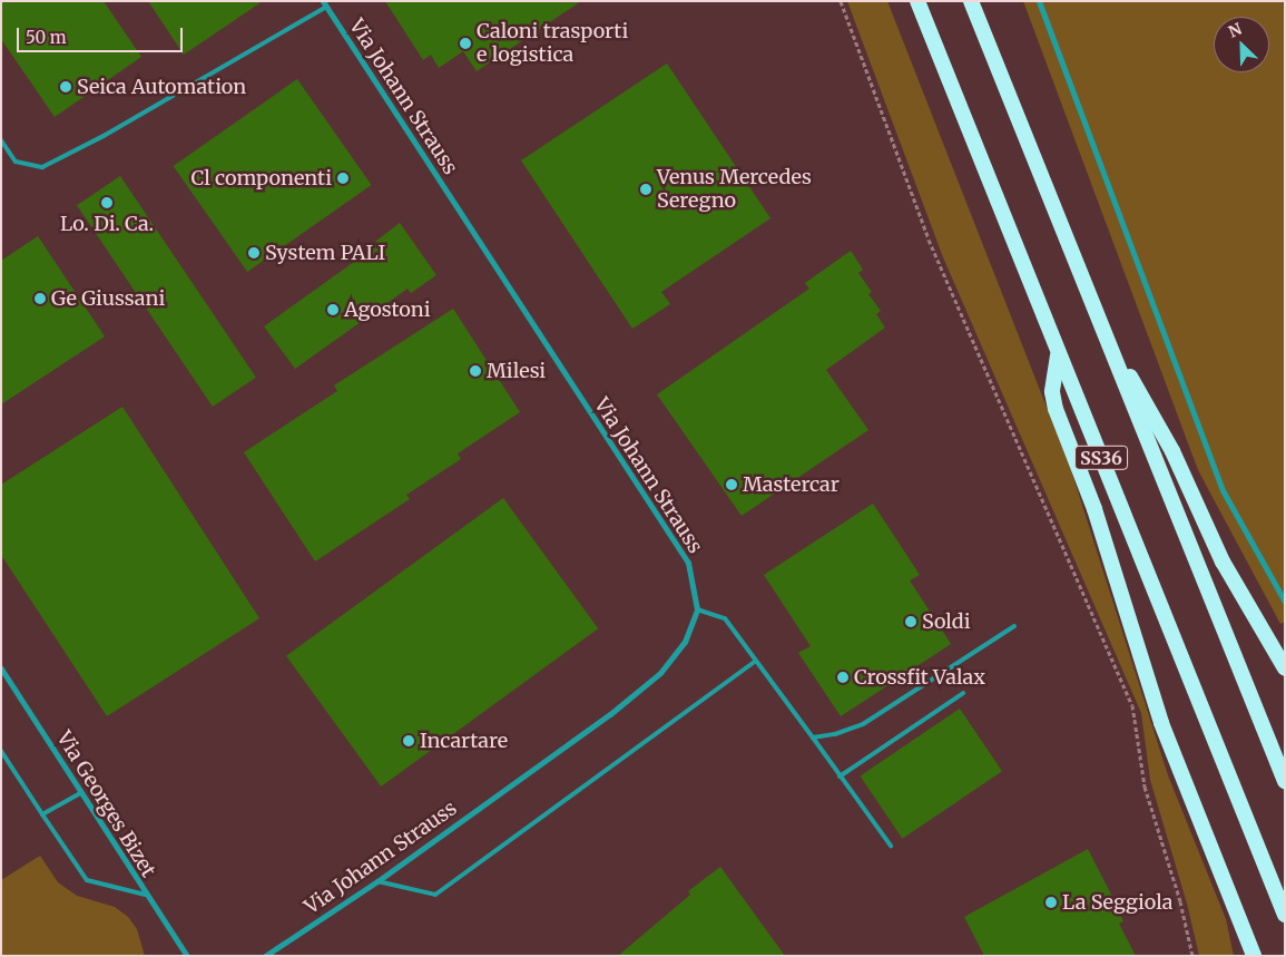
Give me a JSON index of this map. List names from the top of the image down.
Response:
{
  "streets": {
    "highway": ["SS36"],
    "street": ["Via Johann Strauss", "Via Georges Bizet"]
  },
  "places": [
    "Caloni trasporti e logistica",
    "Seica Automation",
    "Cl componenti",
    "Venus Mercedes Seregno",
    "Lo. Di. Ca.",
    "System PALI",
    "Ge Giussani",
    "Agostoni",
    "Milesi",
    "Mastercar",
    "Soldi",
    "Crossfit Valax",
    "Incartare",
    "La Seggiola"
  ],
  "scale_bar": "50 m",
  "north": "top left"
}
